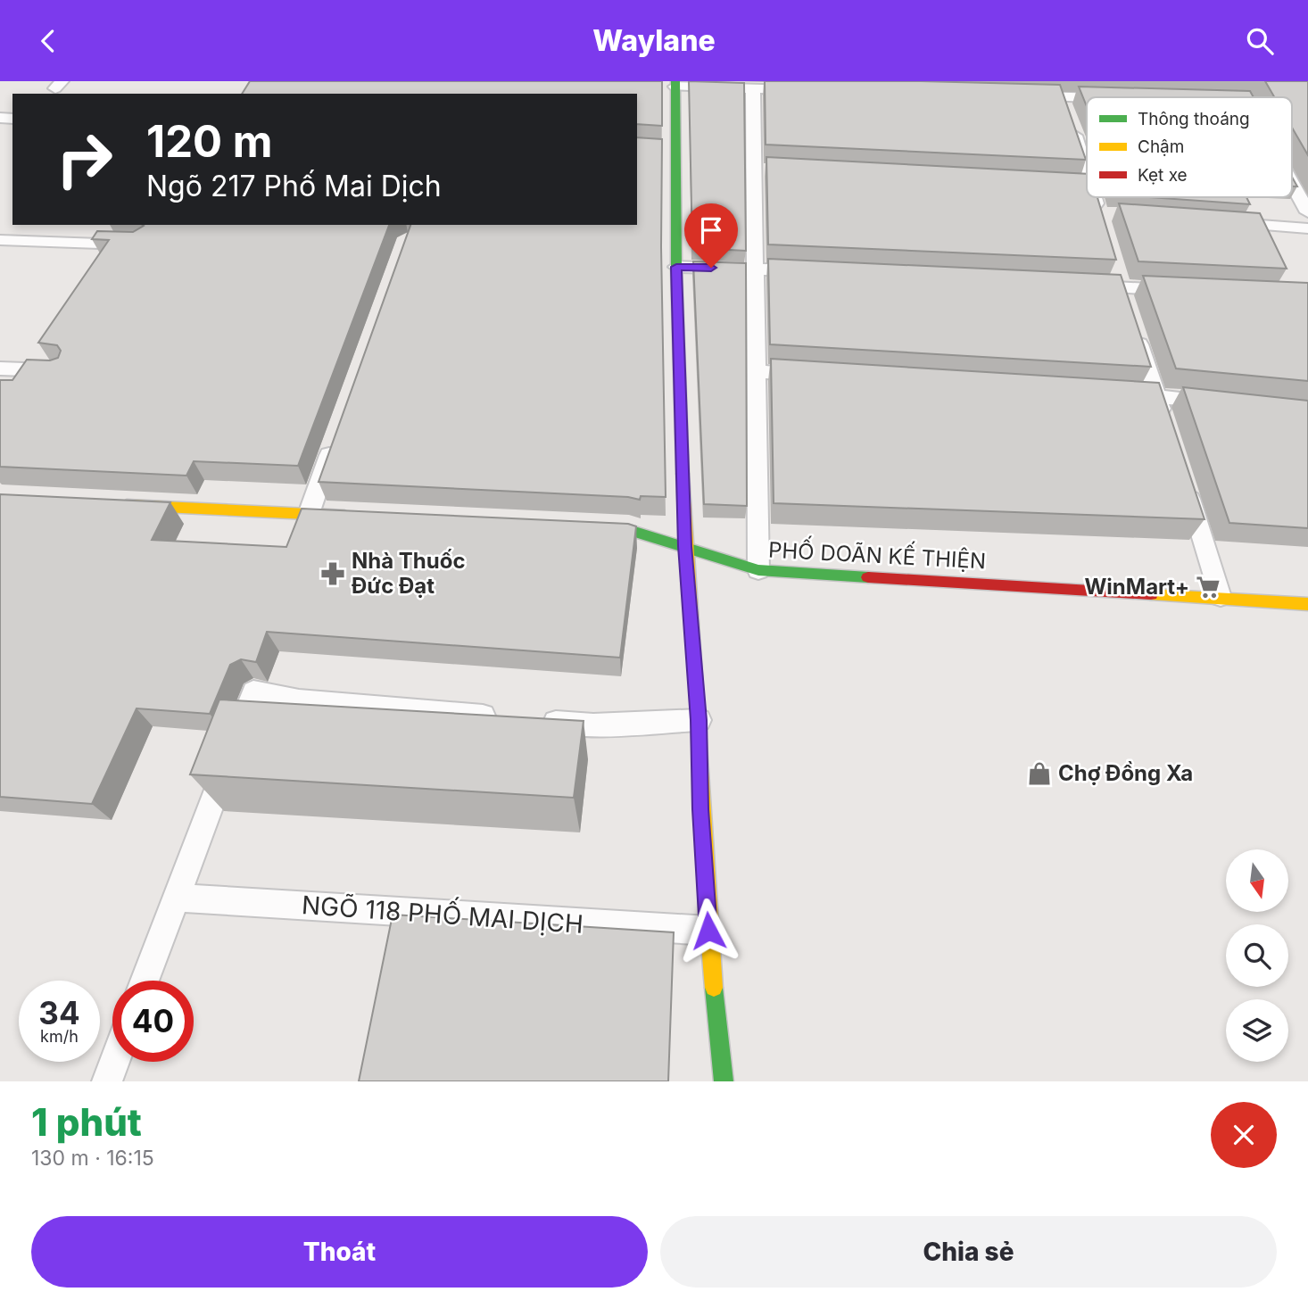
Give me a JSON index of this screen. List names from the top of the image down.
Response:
{
  "streets": {
    "street": ["PHỐ DOÃN KẾ THIỆN"],
    "lane": ["NGÕ 118 PHỐ MAI DỊCH"]
  },
  "places": {
    "pharmacy": ["Nhà Thuốc Đức Đạt"],
    "supermarket": ["WinMart+"],
    "shop": ["Chợ Đồng Xa"]
  },
  "legend": ["Thông thoáng", "Chậm", "Kẹt xe"],
  "north": "bottom",
  "page": {
    "header": "Waylane",
    "turn": ["120 m", "Ngõ 217 Phố Mai Dịch"],
    "speed": "34 km/h",
    "limit": "40",
    "heading": ["1 phút", "130 m · 16:15"],
    "buttons": ["Thoát", "Chia sẻ"]
  }
}
